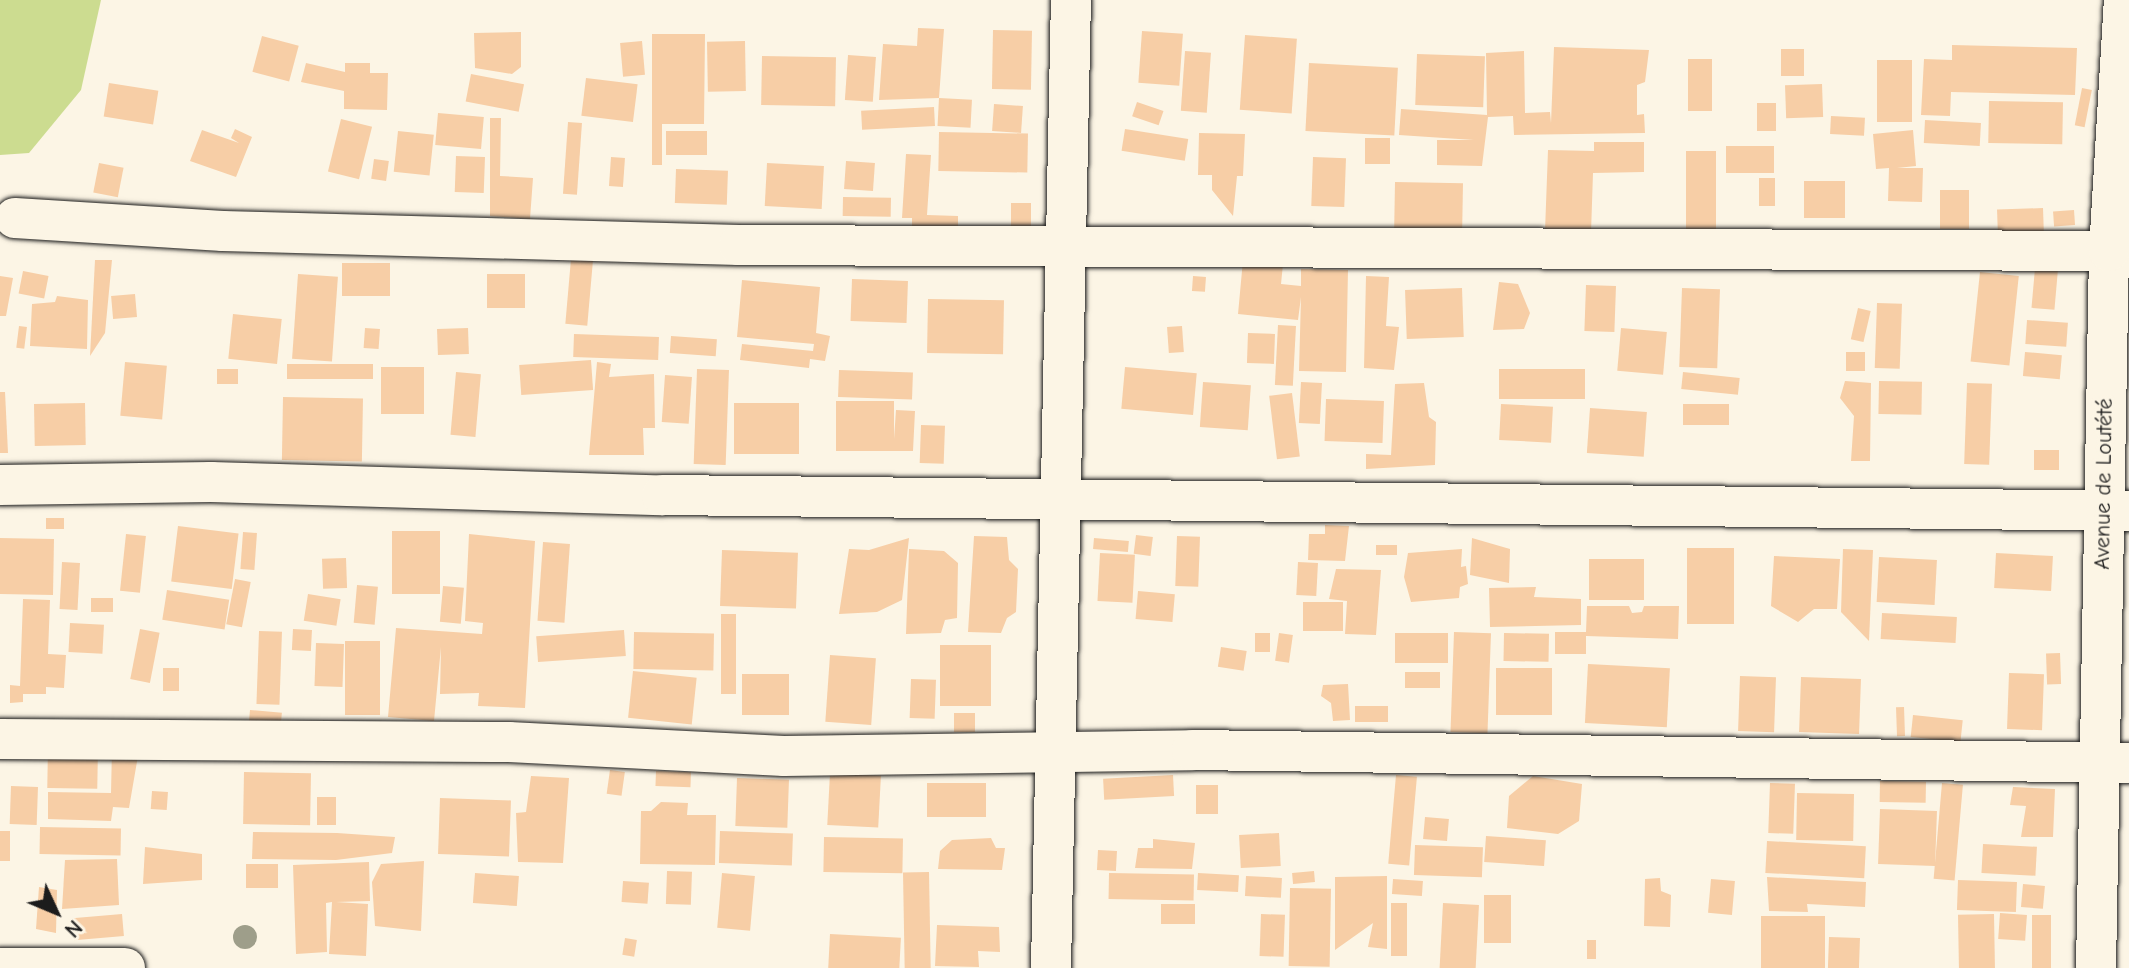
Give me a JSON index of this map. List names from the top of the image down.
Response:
{
  "streets": {
    "street": ["Avenue de Loutété"]
  },
  "north": "bottom right"
}
